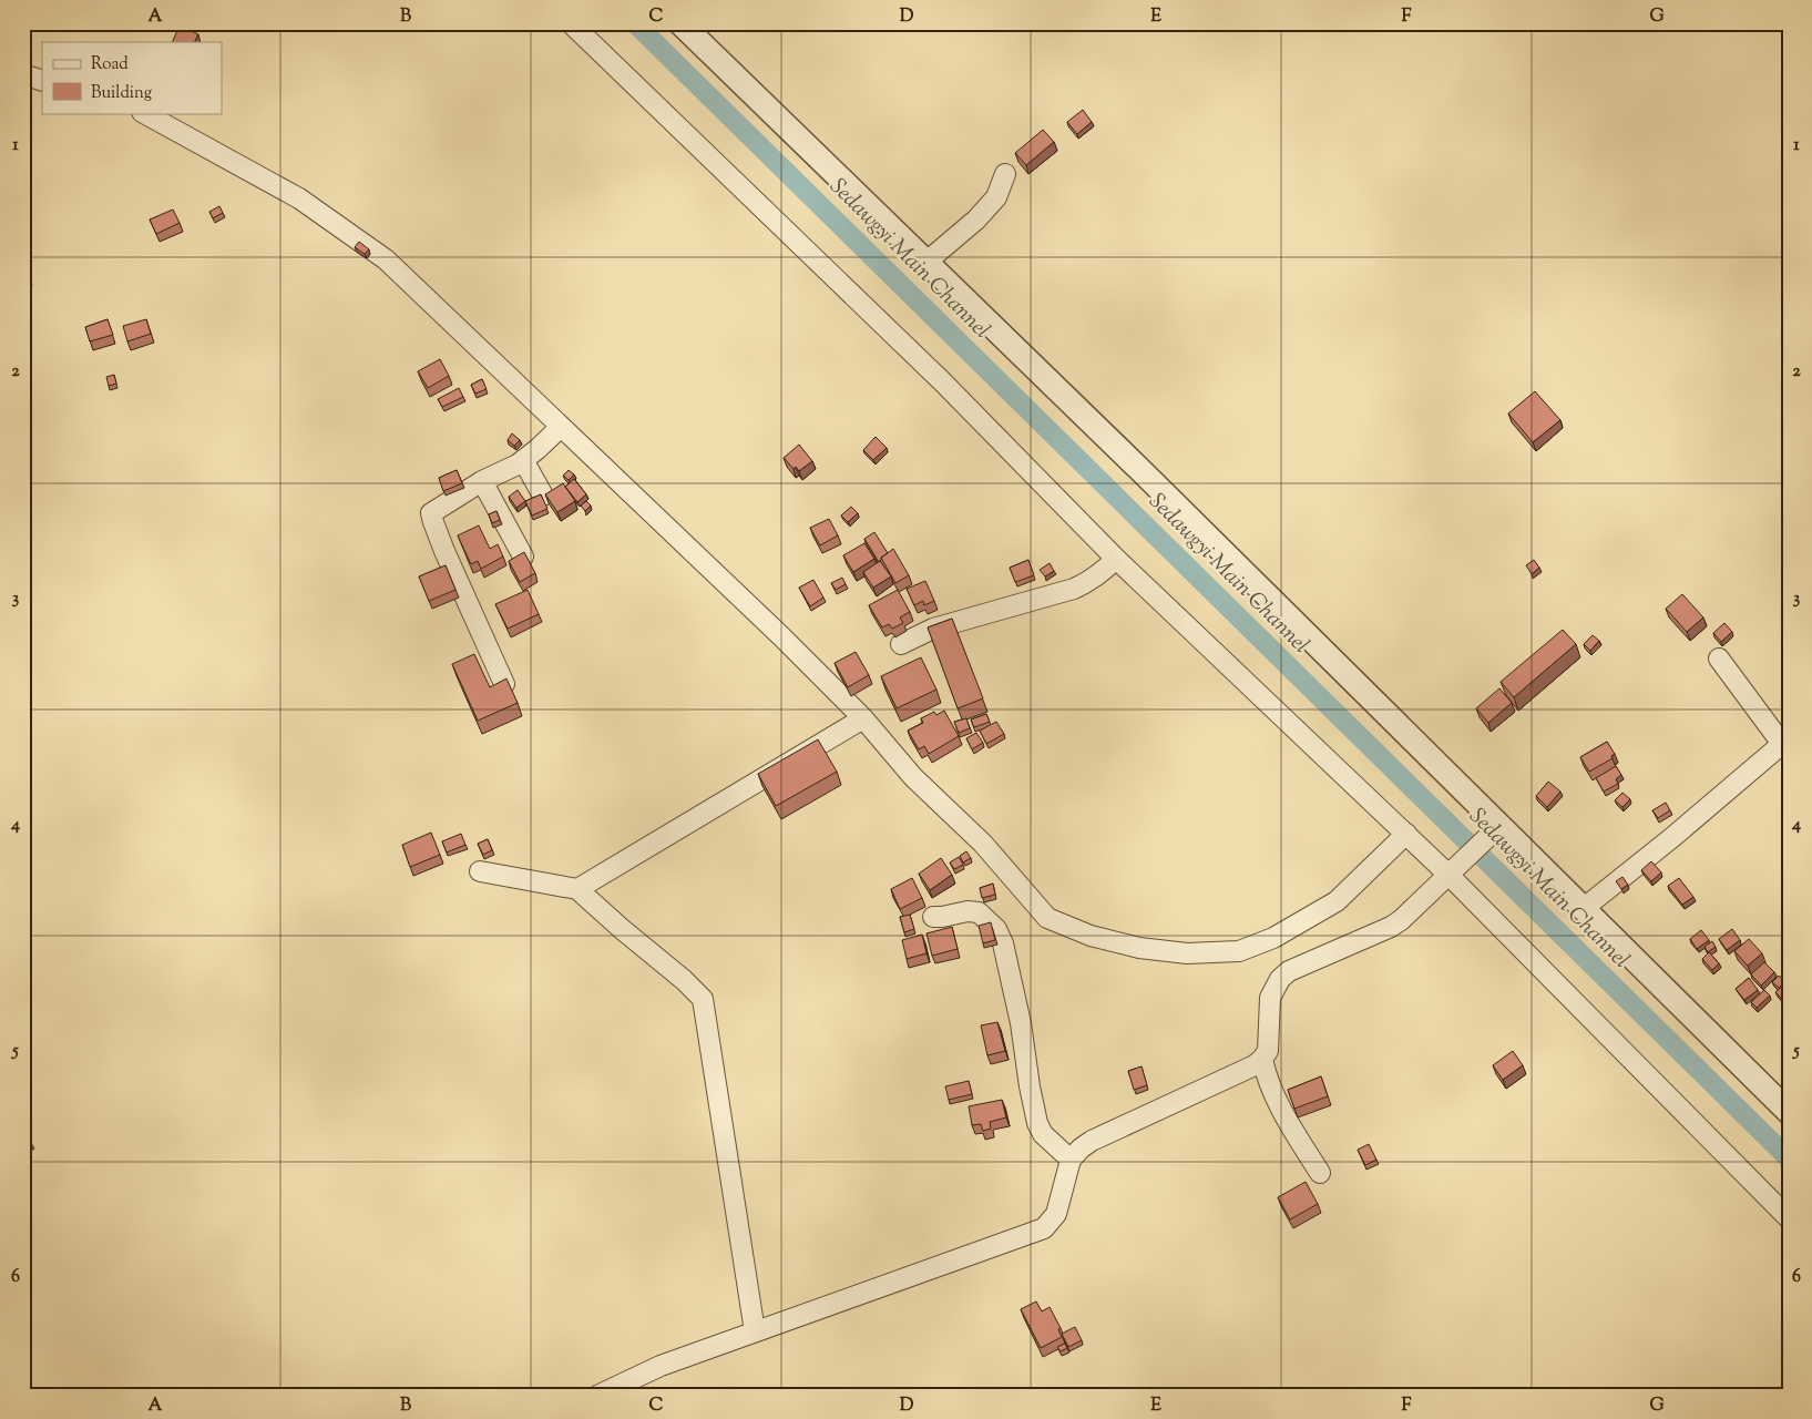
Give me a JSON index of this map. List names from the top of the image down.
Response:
{
  "water": ["Sedawgyi Main Channel"],
  "legend": ["Road", "Building"],
  "grid": {
    "columns": [
      "A",
      "B",
      "C",
      "D",
      "E",
      "F",
      "G"
    ],
    "rows": [
      "1",
      "2",
      "3",
      "4",
      "5",
      "6"
    ]
  }
}
